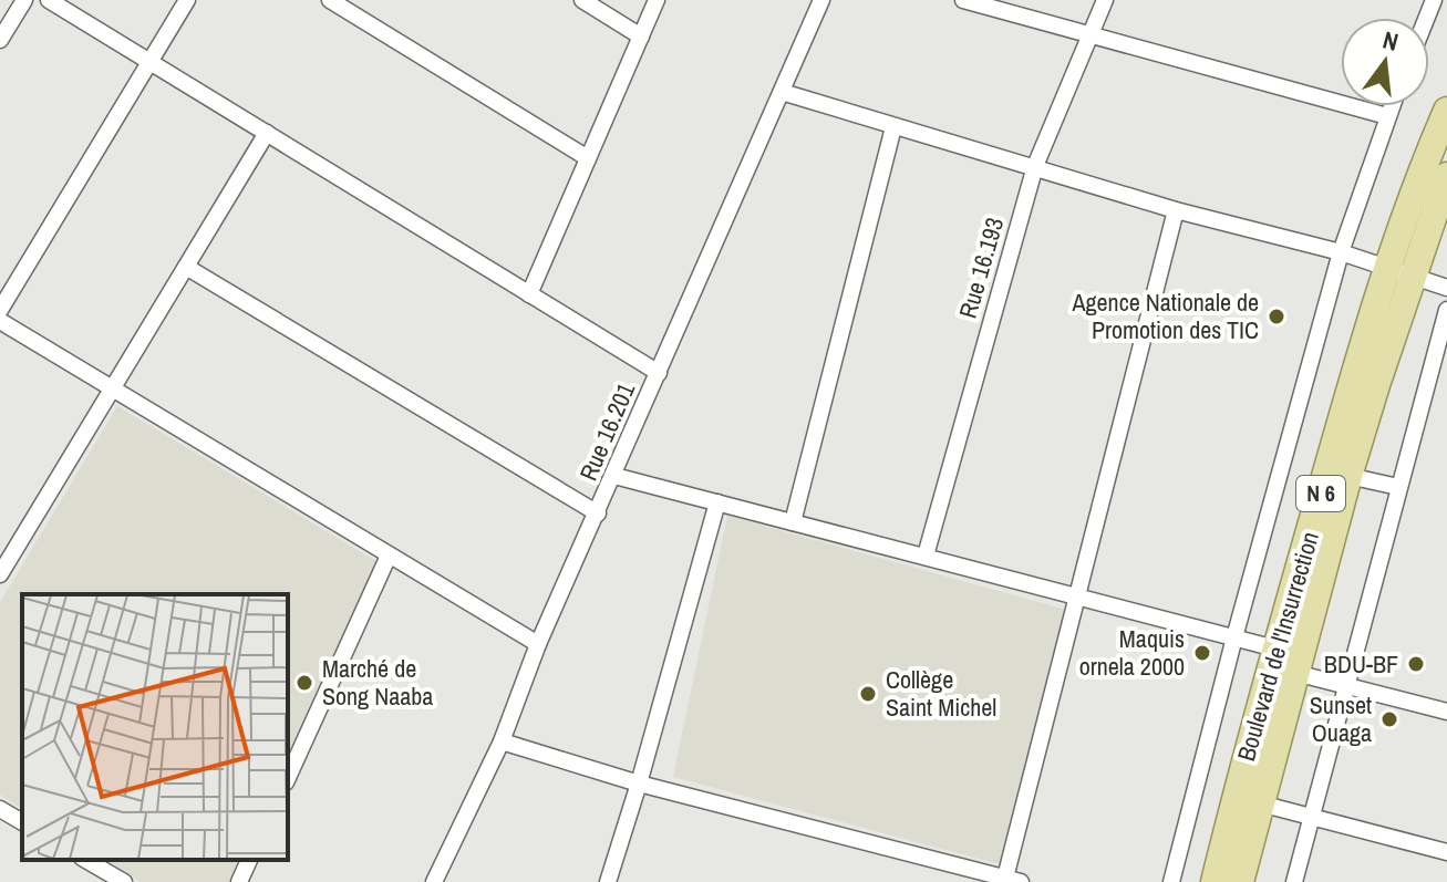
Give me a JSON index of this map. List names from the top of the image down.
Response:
{
  "streets": {
    "main road": ["N 6", "Boulevard de l'Insurrection"],
    "street": ["Rue 16.193", "Rue 16.201"]
  },
  "places": [
    "Agence Nationale de Promotion des TIC",
    "Maquis ornela 2000",
    "BDU-BF",
    "Marché de Song Naaba",
    "Collège Saint Michel",
    "Sunset Ouaga"
  ],
  "north": "top"
}
